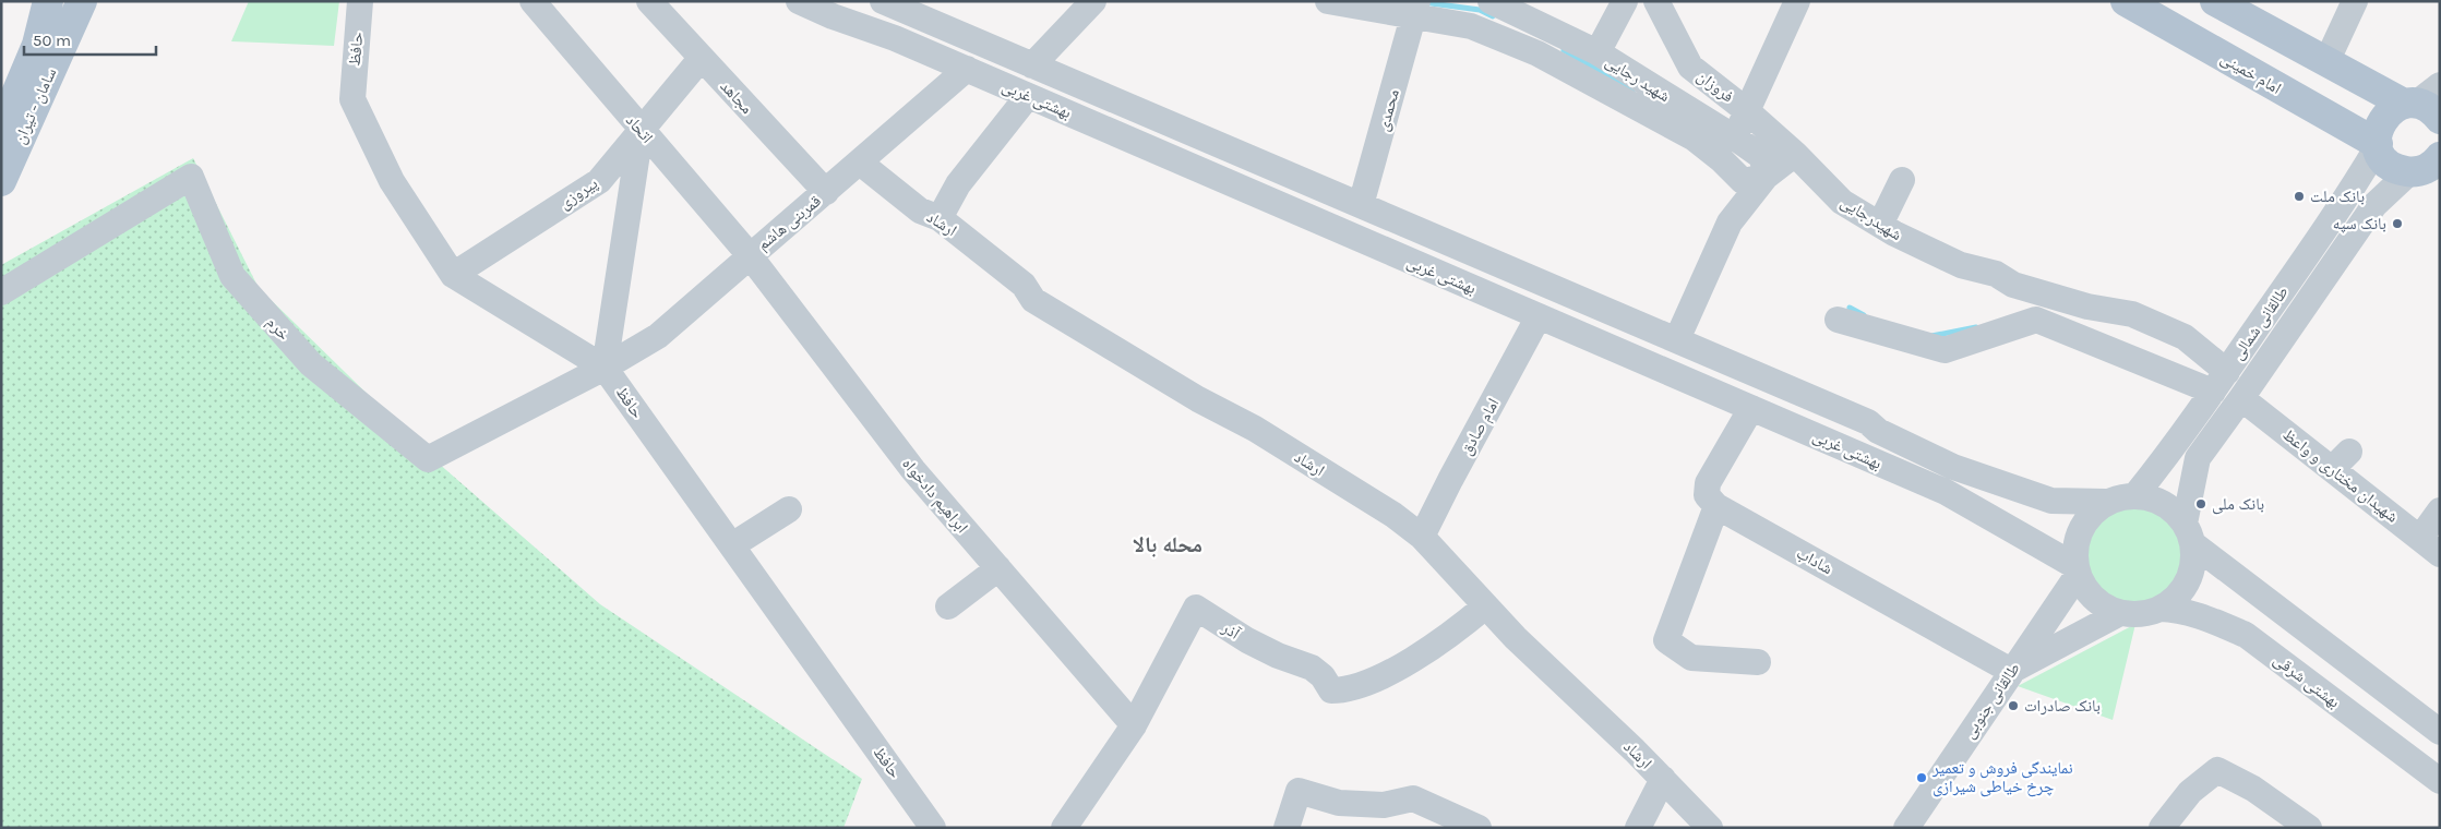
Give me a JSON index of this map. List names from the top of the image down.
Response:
{
  "streets": {
    "main road": ["امام خمینی", "سامان - تیران"],
    "street": [
      "حافظ",
      "شهید رجایی",
      "فروزان",
      "مجاهد",
      "بهشتی غربی",
      "محمدی",
      "اتحاد",
      "پیروزی",
      "شهیدرجایی",
      "قمربنی هاشم",
      "ارشاد",
      "طالقانی شمالی",
      "خرم",
      "امام صادق",
      "شهیدان مختاری و واعظ",
      "ابراهیم دادخواه",
      "شاداب",
      "آذر",
      "بهشتی شرقی",
      "طالقانی جنوبی"
    ]
  },
  "crossings": [
    ["حافظ", "پیروزی"],
    ["حافظ", "قمربنی هاشم"],
    ["حافظ", "خرم"],
    ["امام خمینی", "طالقانی شمالی"],
    ["فروزان", "شهیدرجایی"],
    ["مجاهد", "پیروزی"],
    ["مجاهد", "قمربنی هاشم"],
    ["بهشتی غربی", "محمدی"],
    ["بهشتی غربی", "قمربنی هاشم"],
    ["بهشتی غربی", "طالقانی شمالی"],
    ["بهشتی غربی", "امام صادق"],
    ["بهشتی غربی", "بهشتی شرقی"],
    ["بهشتی غربی", "طالقانی جنوبی"],
    ["اتحاد", "پیروزی"],
    ["اتحاد", "قمربنی هاشم"],
    ["اتحاد", "ابراهیم دادخواه"],
    ["شهیدرجایی", "طالقانی شمالی"],
    ["قمربنی هاشم", "ارشاد"],
    ["قمربنی هاشم", "خرم"],
    ["قمربنی هاشم", "ابراهیم دادخواه"],
    ["ارشاد", "امام صادق"],
    ["ارشاد", "آذر"],
    ["طالقانی شمالی", "شهیدان مختاری و واعظ"],
    ["طالقانی شمالی", "بهشتی شرقی"],
    ["طالقانی شمالی", "طالقانی جنوبی"],
    ["ابراهیم دادخواه", "آذر"],
    ["شاداب", "طالقانی جنوبی"],
    ["بهشتی شرقی", "طالقانی جنوبی"]
  ],
  "districts": ["محله بالا"],
  "places": [
    "بانک ملت",
    "بانک سپه",
    "بانک ملی",
    "بانک صادرات",
    "نمایندگی فروش و تعمیر چرخ خیاطی شیرازی"
  ],
  "scale_bar": "50 m"
}
